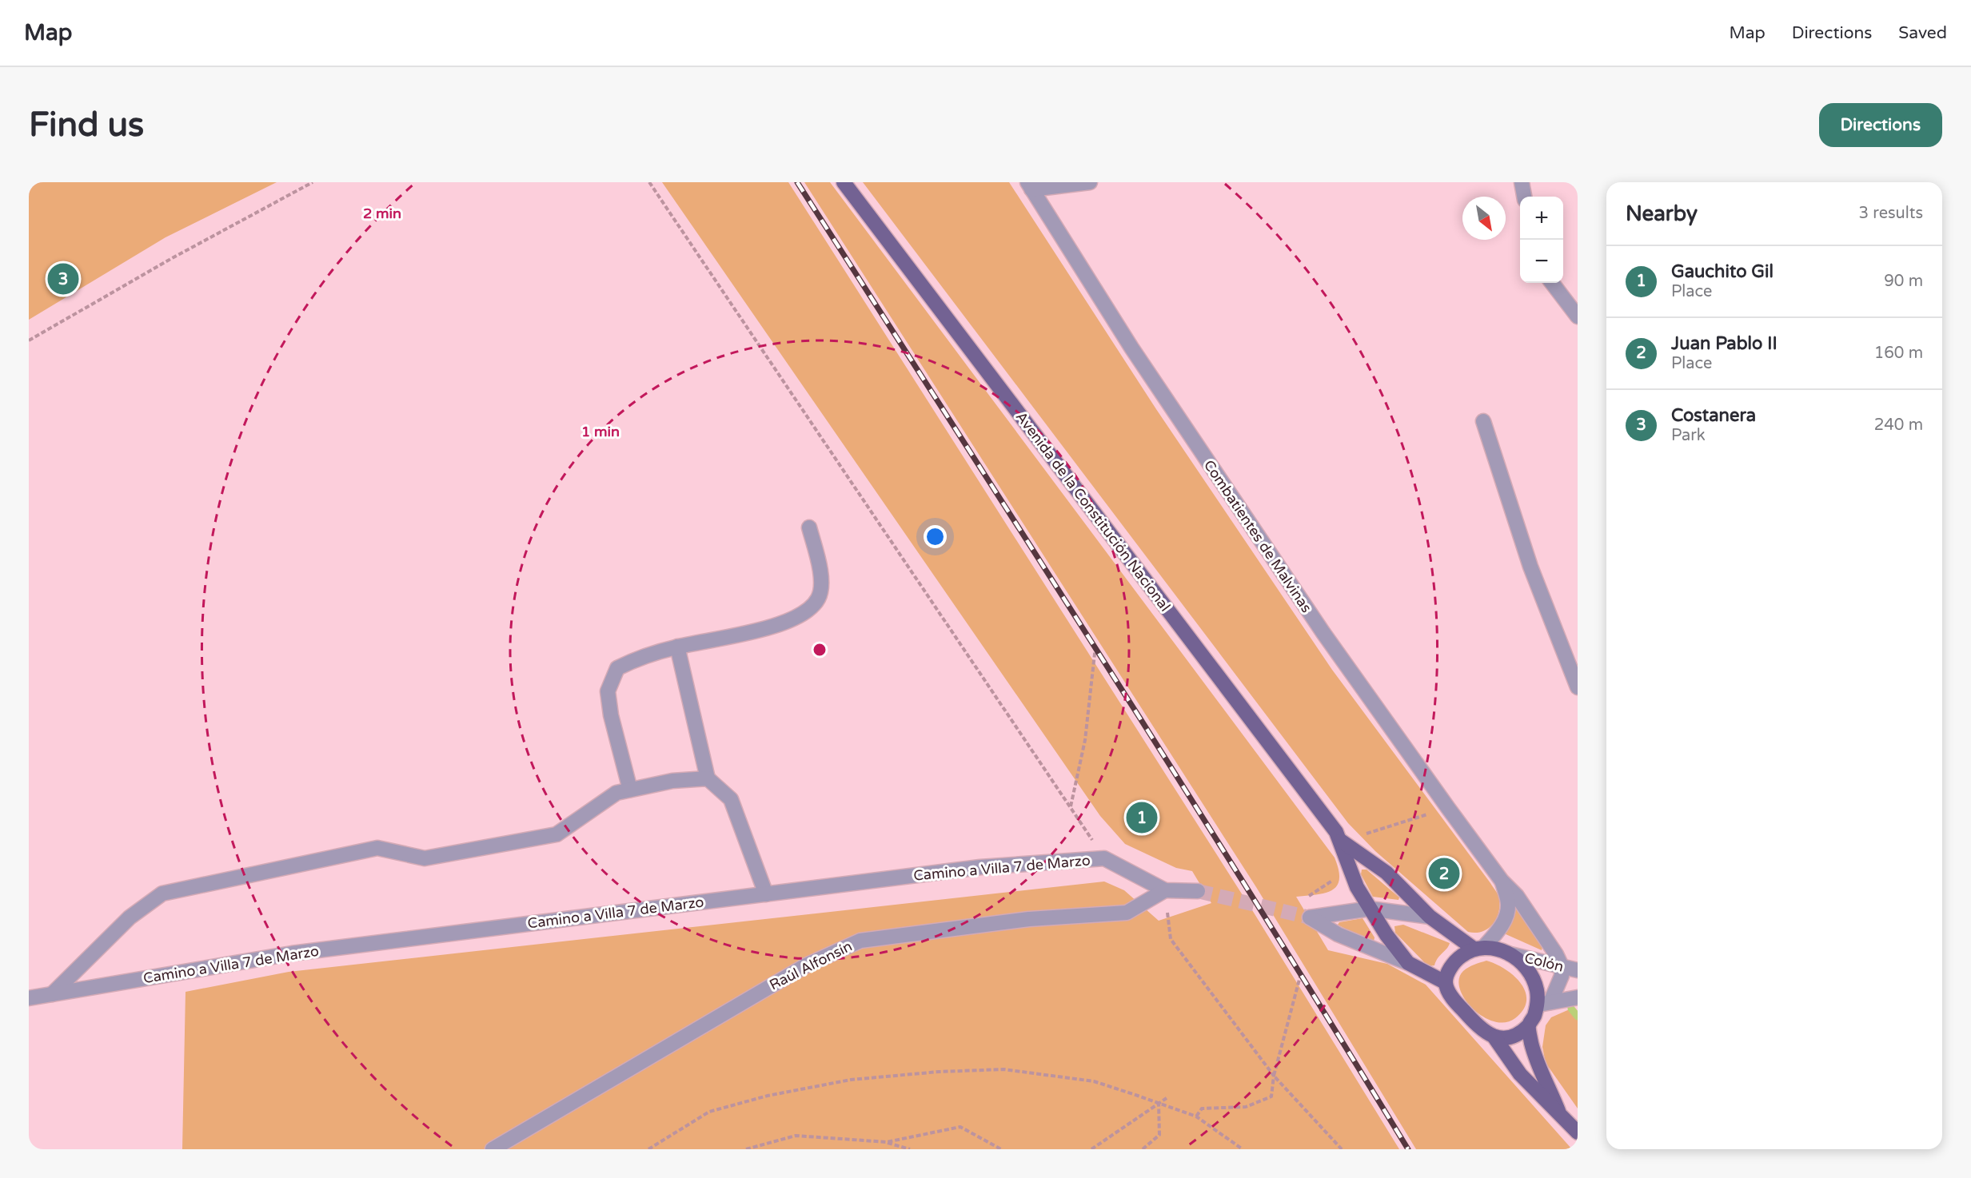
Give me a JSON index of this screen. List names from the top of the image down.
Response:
{
  "streets": {
    "main road": ["Avenida de la Constitución Nacional"],
    "street": [
      "Combatientes de Malvinas",
      "Camino a Villa 7 de Marzo",
      "Colón",
      "Raúl Alfonsín"
    ]
  },
  "crossings": [
    ["Avenida de la Constitución Nacional", "Combatientes de Malvinas"],
    ["Avenida de la Constitución Nacional", "Colón"],
    ["Combatientes de Malvinas", "Colón"],
    ["Camino a Villa 7 de Marzo", "Raúl Alfonsín"]
  ],
  "north": "bottom right",
  "page": {
    "header": "Map",
    "nav": ["Map", "Directions", "Saved"],
    "buttons": "Directions",
    "title": "Find us",
    "heading": ["Nearby", "3 results"],
    "map_buttons": ["+", "−"],
    "list": [
      {
        "mark": "1",
        "name": "Gauchito Gil",
        "note": "Place",
        "value": "90 m"
      },
      {
        "mark": "2",
        "name": "Juan Pablo II",
        "note": "Place",
        "value": "160 m"
      },
      {
        "mark": "3",
        "name": "Costanera",
        "note": "Park",
        "value": "240 m"
      }
    ],
    "pins": ["3", "1", "2"]
  },
  "rings": ["2 min", "1 min"]
}
